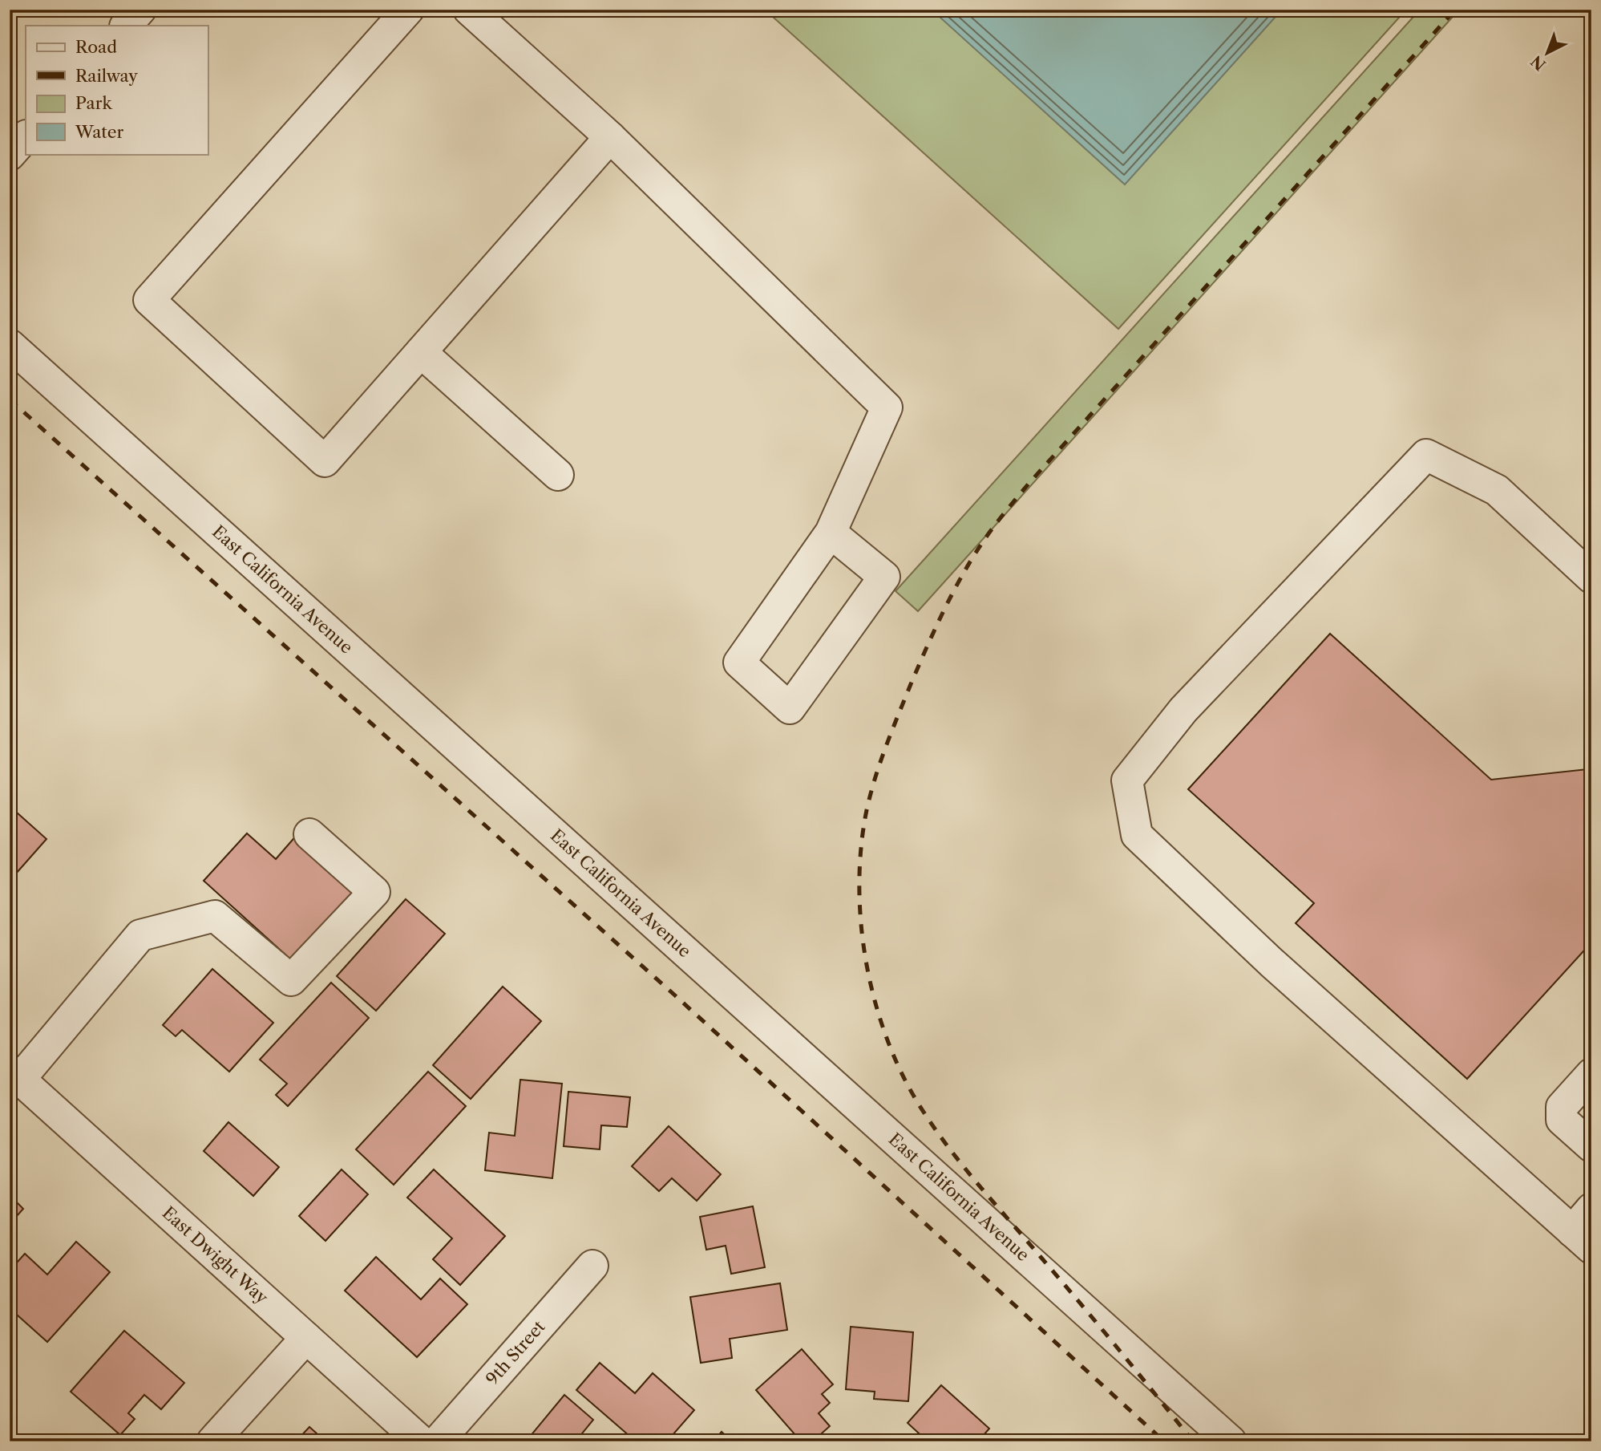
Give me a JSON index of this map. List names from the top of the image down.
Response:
{
  "streets": {
    "street": ["East California Avenue", "East Dwight Way", "9th Street"]
  },
  "legend": [
    "Road",
    "Railway",
    "Park",
    "Water"
  ],
  "north": "bottom left"
}
